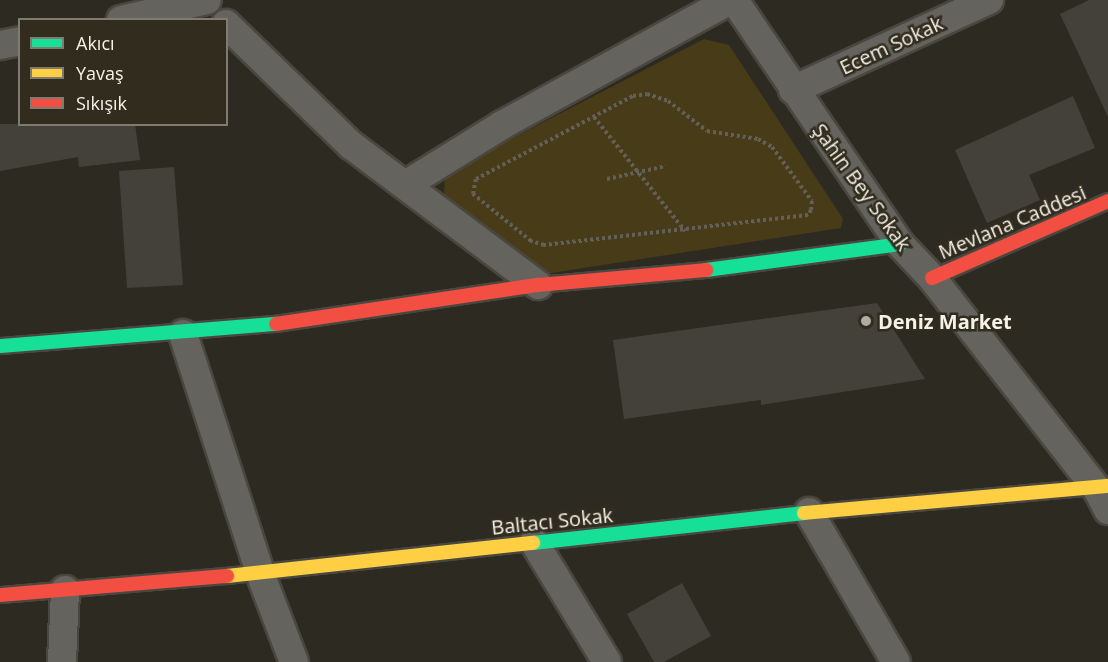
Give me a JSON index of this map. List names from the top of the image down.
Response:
{
  "streets": {
    "street": [
      "Ecem Sokak",
      "Şahin Bey Sokak",
      "Mevlana Caddesi",
      "Baltacı Sokak"
    ]
  },
  "crossings": [
    ["Ecem Sokak", "Şahin Bey Sokak"],
    ["Şahin Bey Sokak", "Mevlana Caddesi"],
    ["Şahin Bey Sokak", "Baltacı Sokak"]
  ],
  "places": ["Deniz Market"],
  "legend": ["Akıcı", "Yavaş", "Sıkışık"]
}
